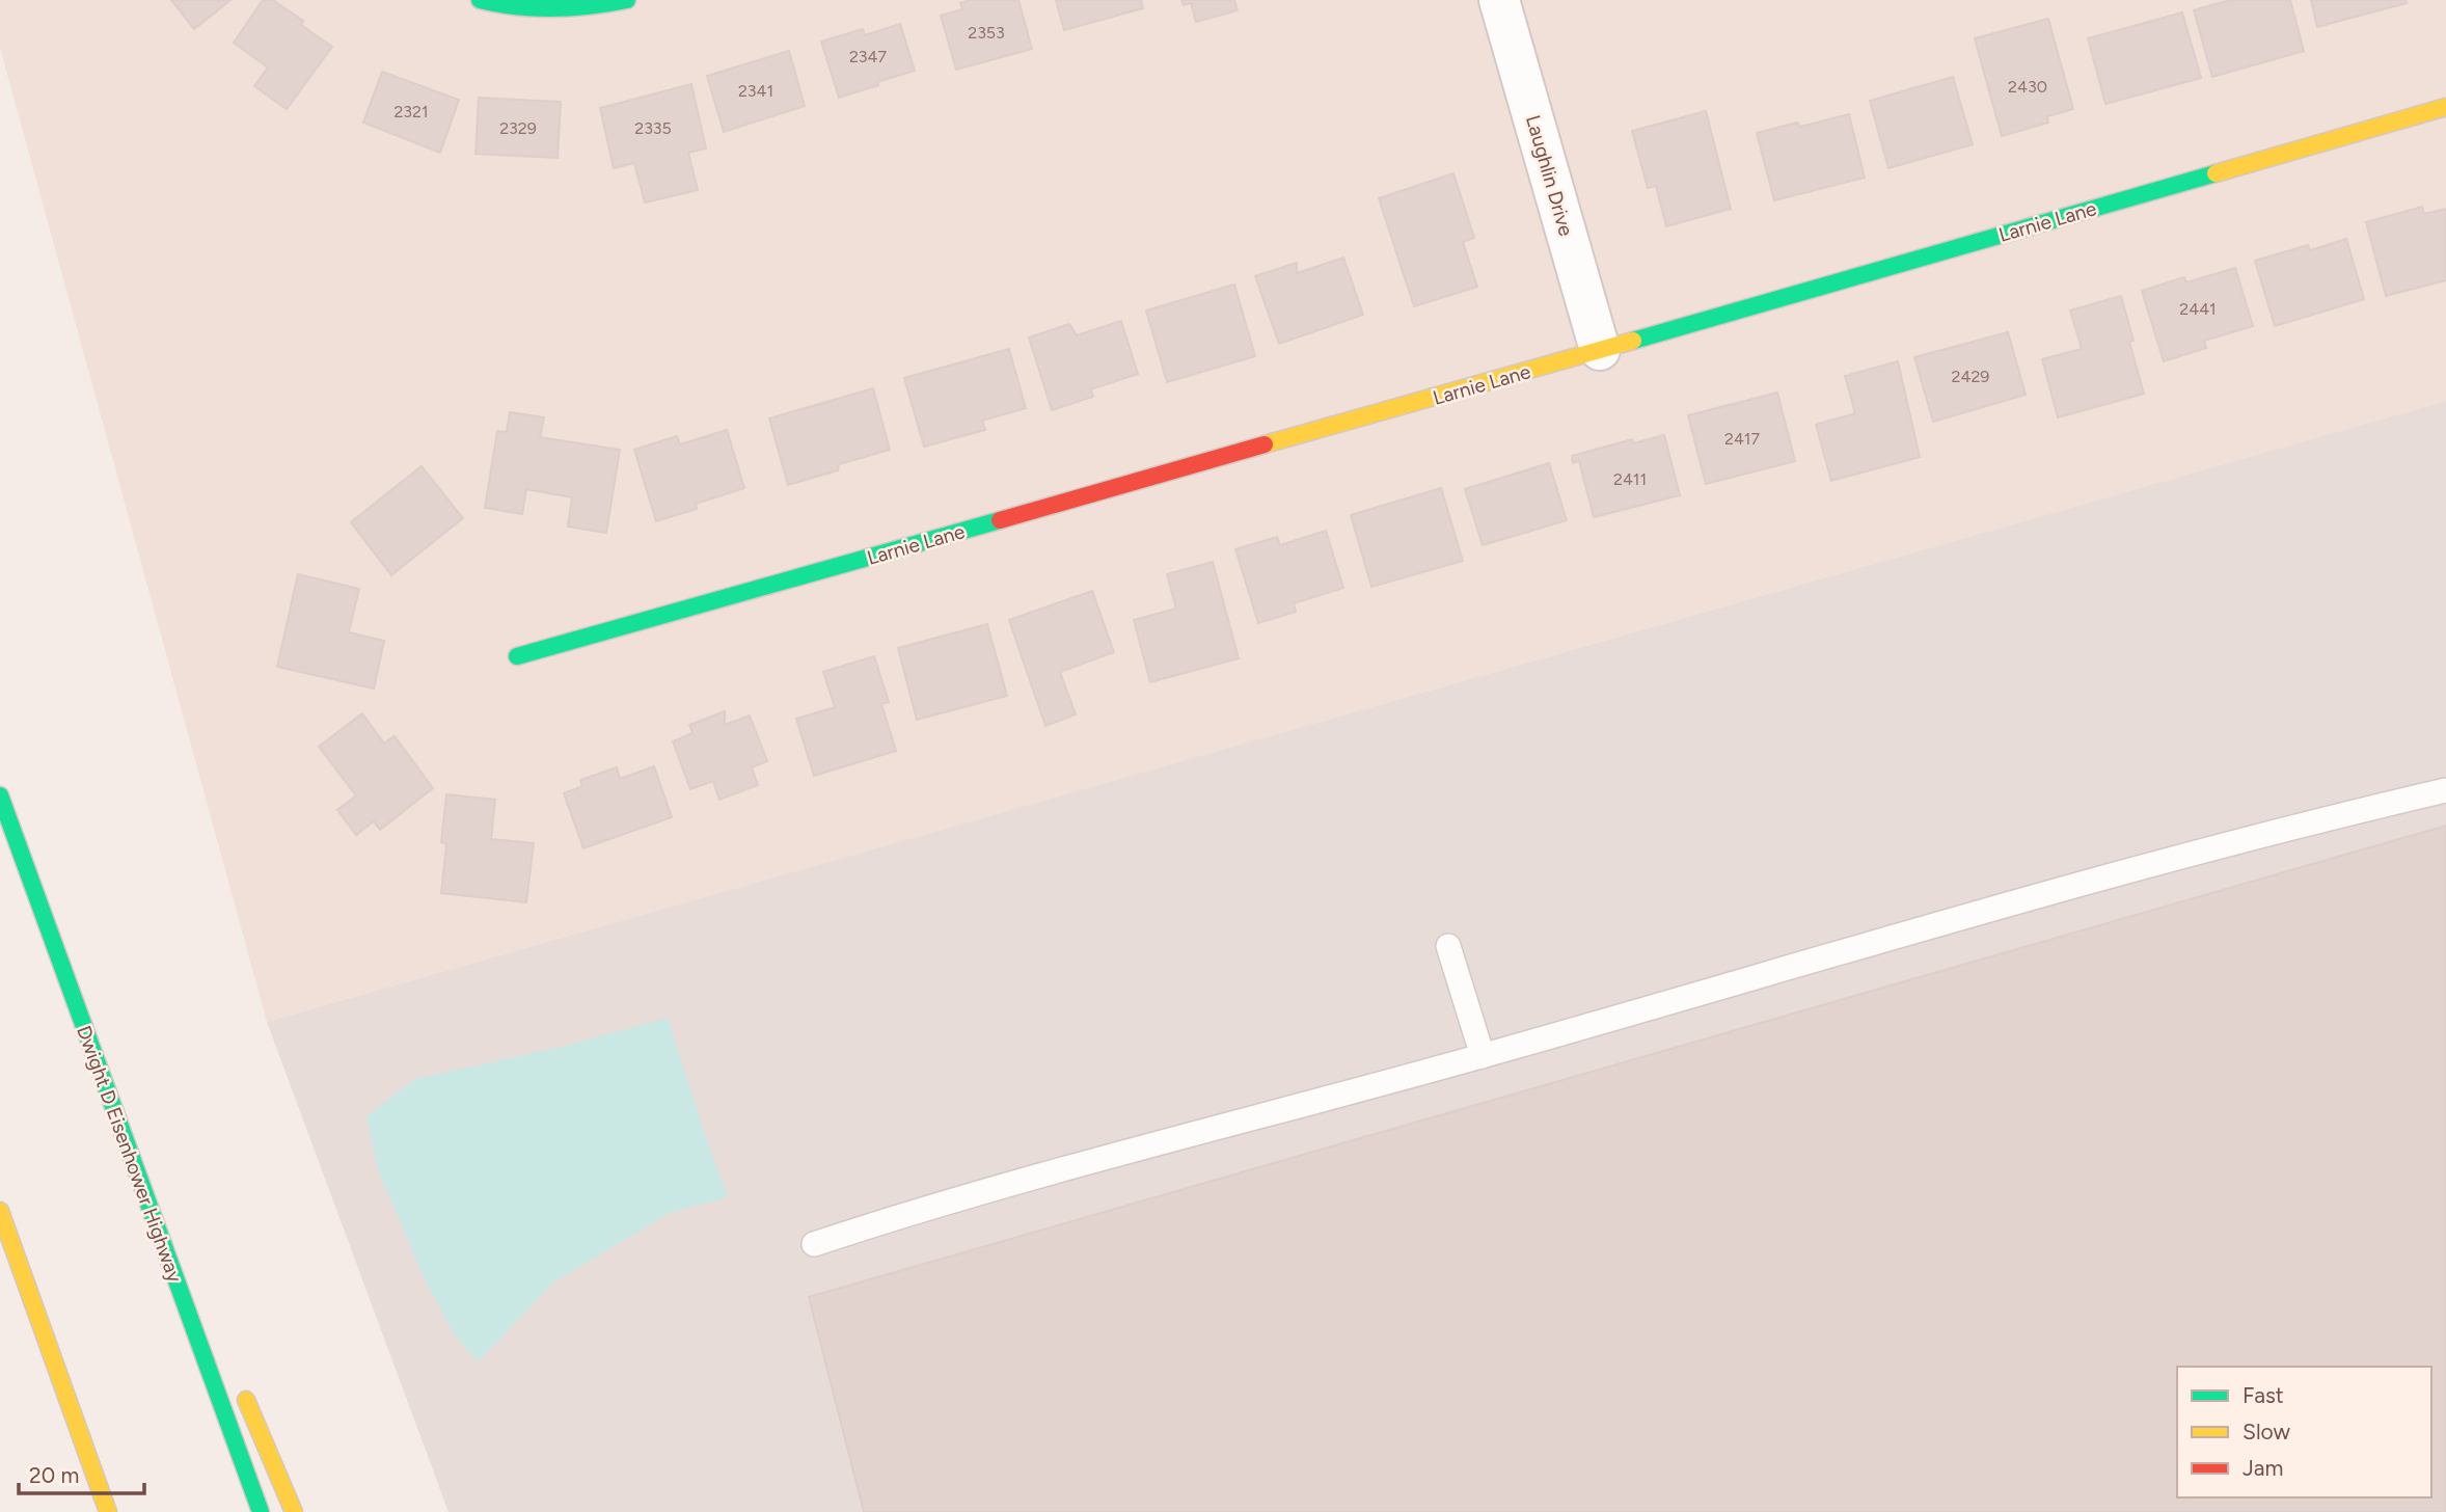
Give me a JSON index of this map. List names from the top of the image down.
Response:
{
  "streets": {
    "main road": ["Larnie Lane", "Dwight D Eisenhower Highway"],
    "street": ["Laughlin Drive"]
  },
  "crossings": [
    ["Laughlin Drive", "Larnie Lane"]
  ],
  "house_numbers": [
    "2353",
    "2347",
    "2430",
    "2341",
    "2321",
    "2329",
    "2335",
    "2441",
    "2429",
    "2417",
    "2411"
  ],
  "legend": ["Fast", "Slow", "Jam"],
  "scale_bar": "20 m"
}
